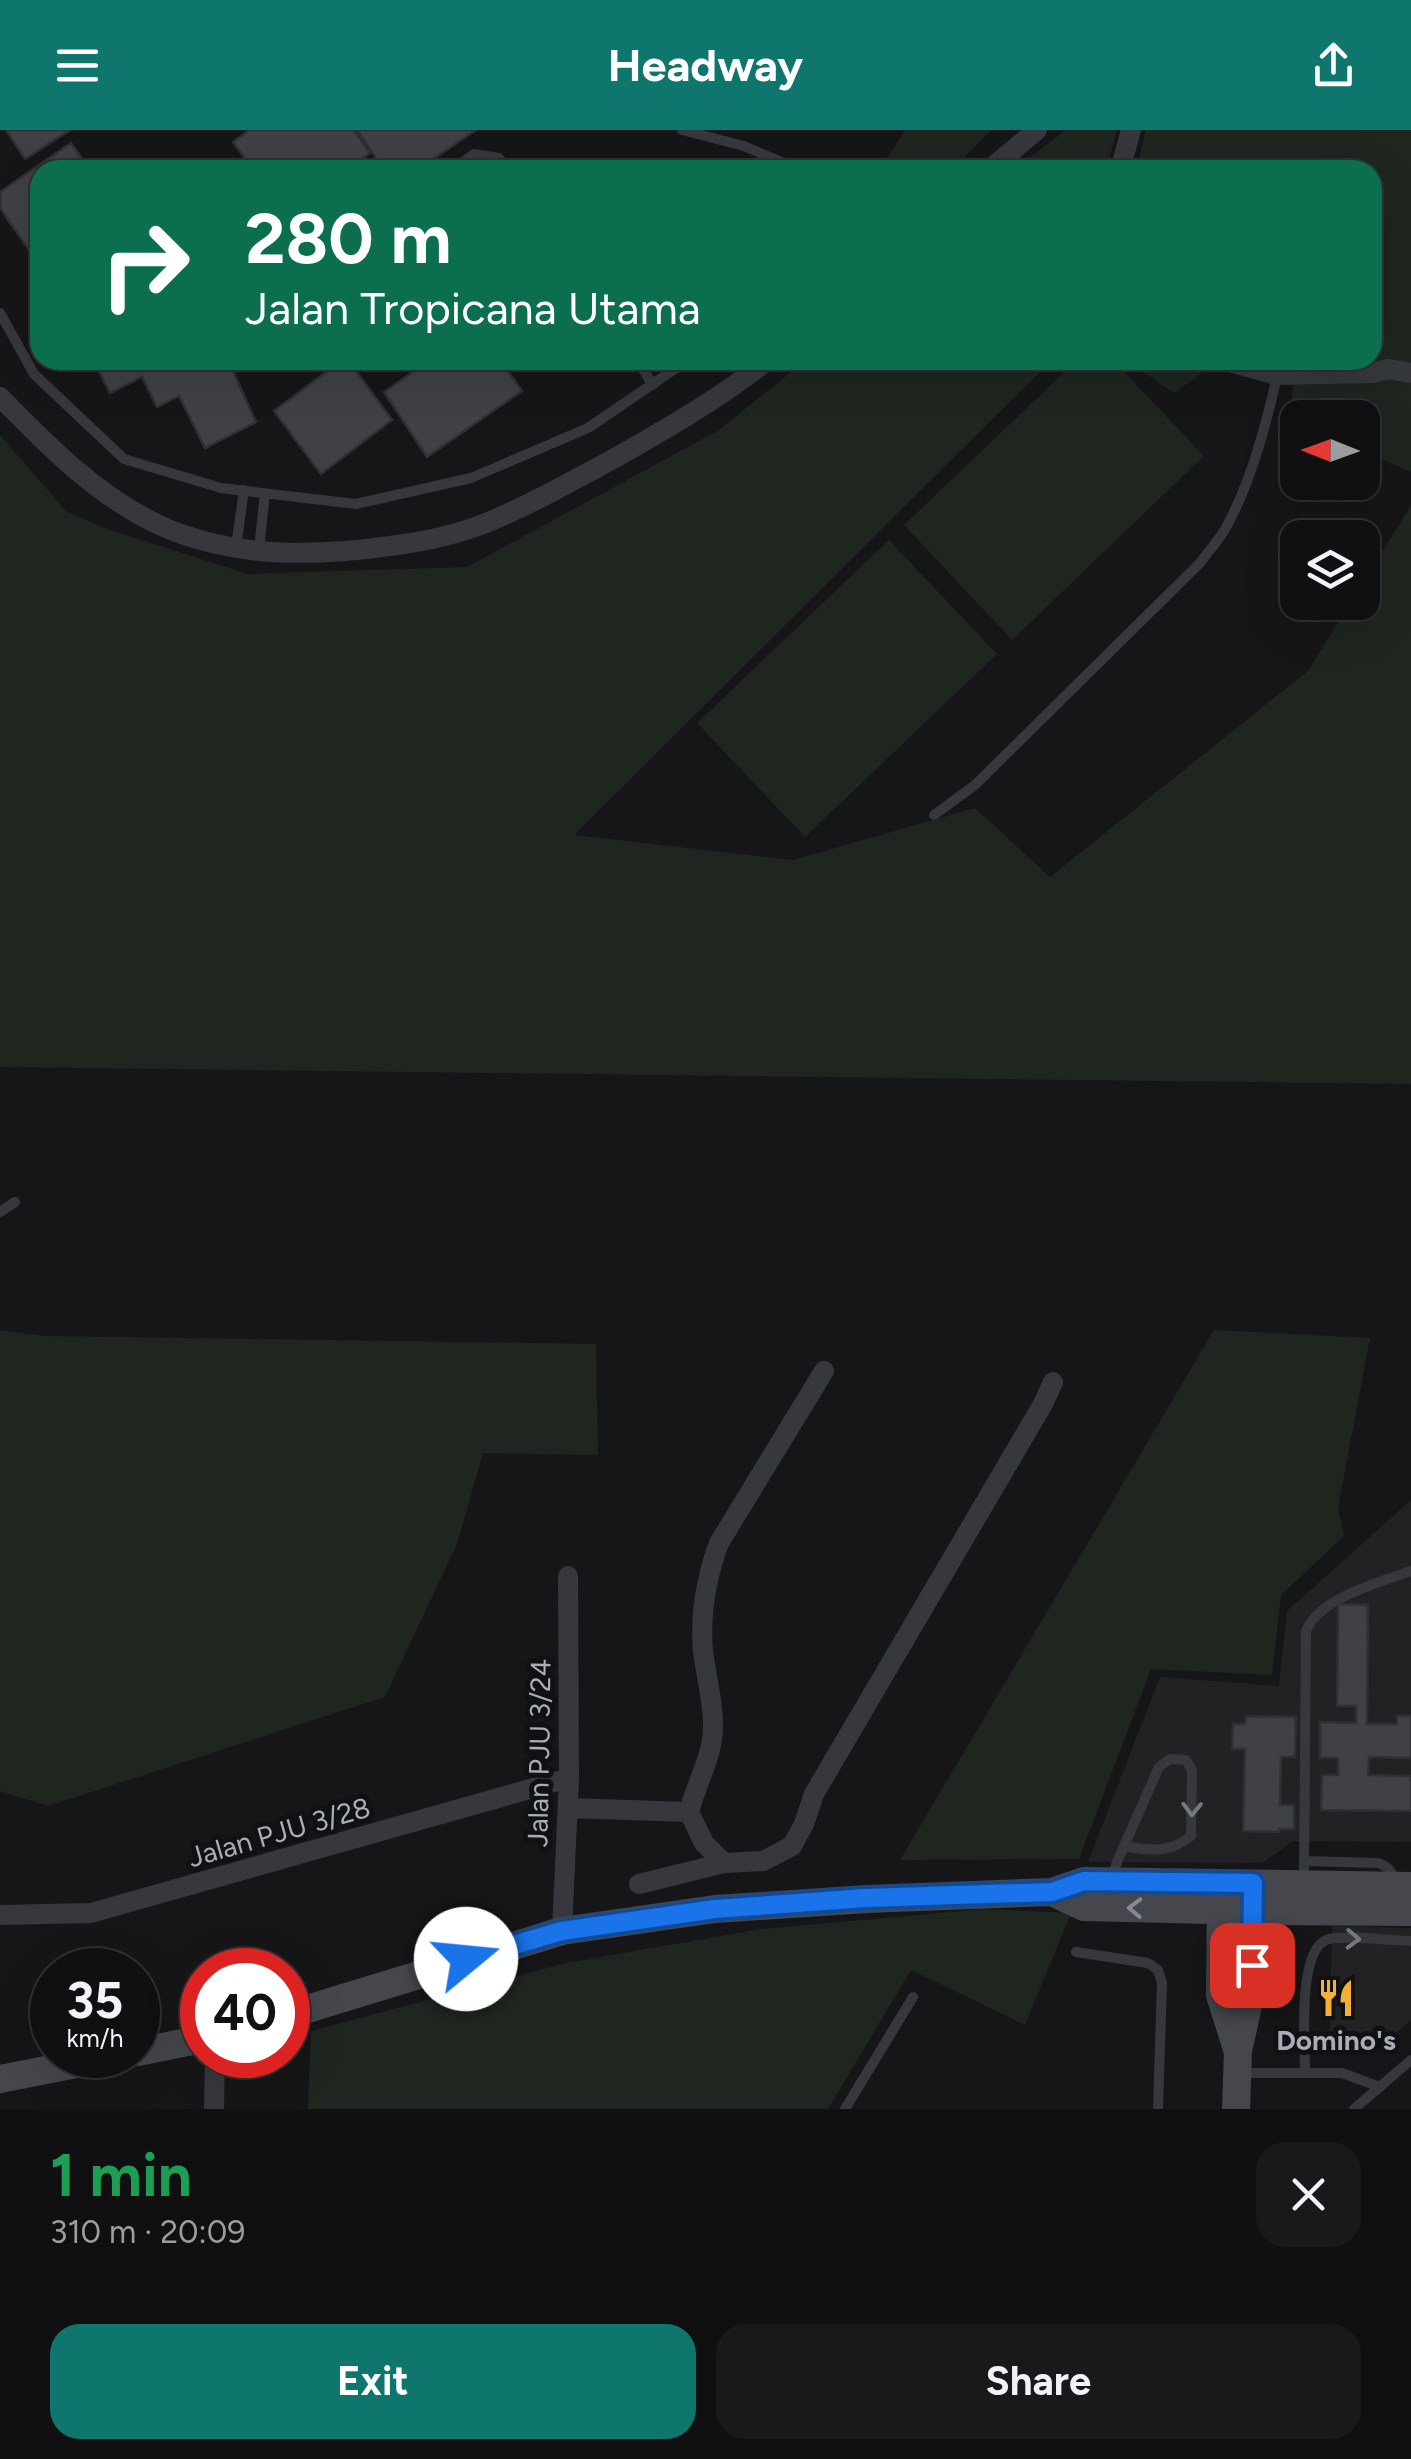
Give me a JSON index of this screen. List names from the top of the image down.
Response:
{
  "streets": {
    "street": ["Jalan PJU 3/24", "Jalan PJU 3/28"]
  },
  "crossings": [
    ["Jalan PJU 3/24", "Jalan PJU 3/28"]
  ],
  "places": {
    "restaurant": ["Domino's"]
  },
  "north": "left",
  "page": {
    "header": "Headway",
    "turn": ["280 m", "Jalan Tropicana Utama"],
    "speed": "35 km/h",
    "limit": "40",
    "heading": ["1 min", "310 m · 20:09"],
    "buttons": ["Exit", "Share"]
  }
}
